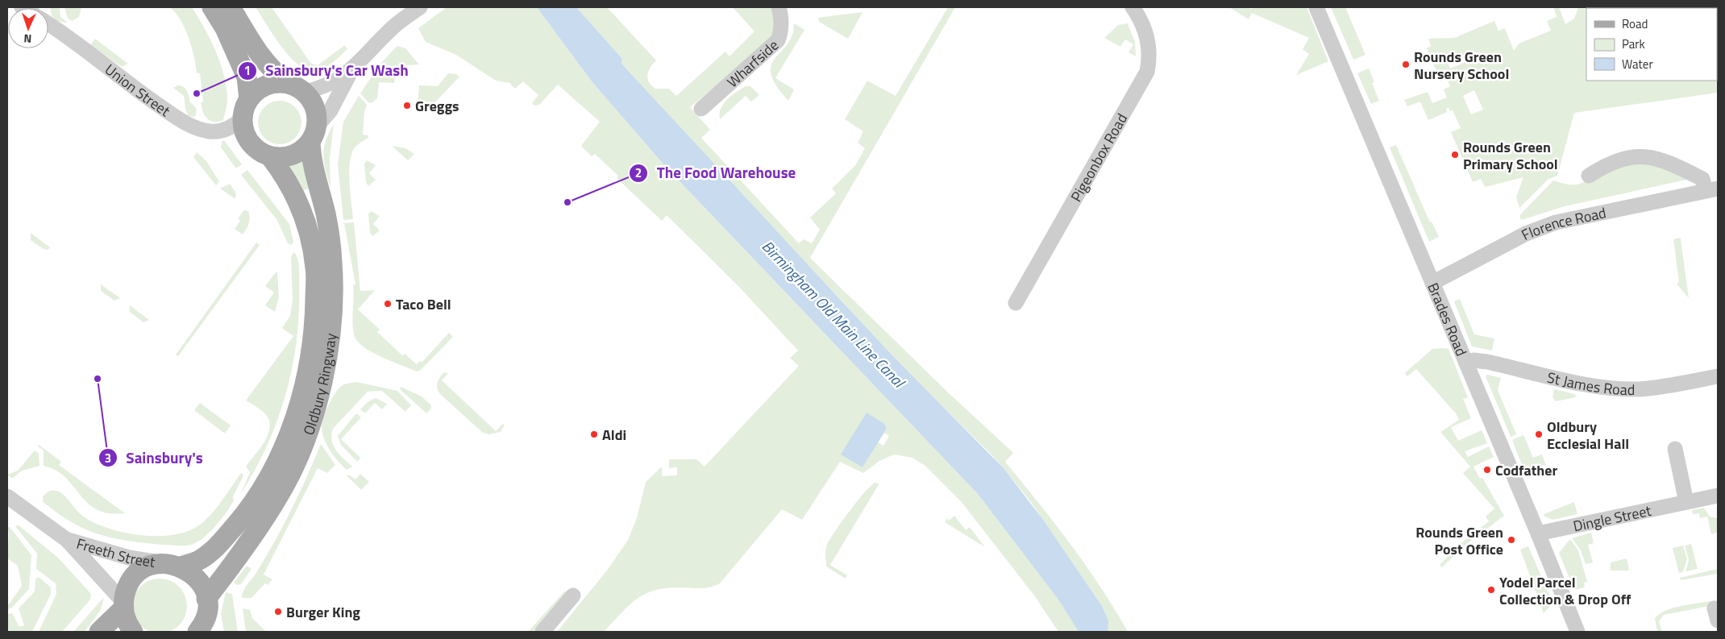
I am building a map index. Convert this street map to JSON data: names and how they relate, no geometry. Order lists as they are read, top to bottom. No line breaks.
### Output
{"streets":{"main road":["Oldbury Ringway"],"street":["Wharfside","Union Street","Pigeonbox Road","Florence Road","Brades Road","St James Road","Dingle Street","Freeth Street"]},"crossings":[["Union Street","Oldbury Ringway"],["Florence Road","Brades Road"],["Brades Road","St James Road"],["Brades Road","Dingle Street"],["Oldbury Ringway","Freeth Street"]],"water":["Birmingham Old Main Line Canal"],"places":["Rounds Green Nursery School","Sainsbury's Car Wash","Greggs","Rounds Green Primary School","The Food Warehouse","Taco Bell","Sainsbury's","Aldi","Oldbury Ecclesial Hall","Codfather","Rounds Green Post Office","Yodel Parcel Collection & Drop Off","Burger King"],"legend":["Road","Park","Water"],"north":"bottom"}
